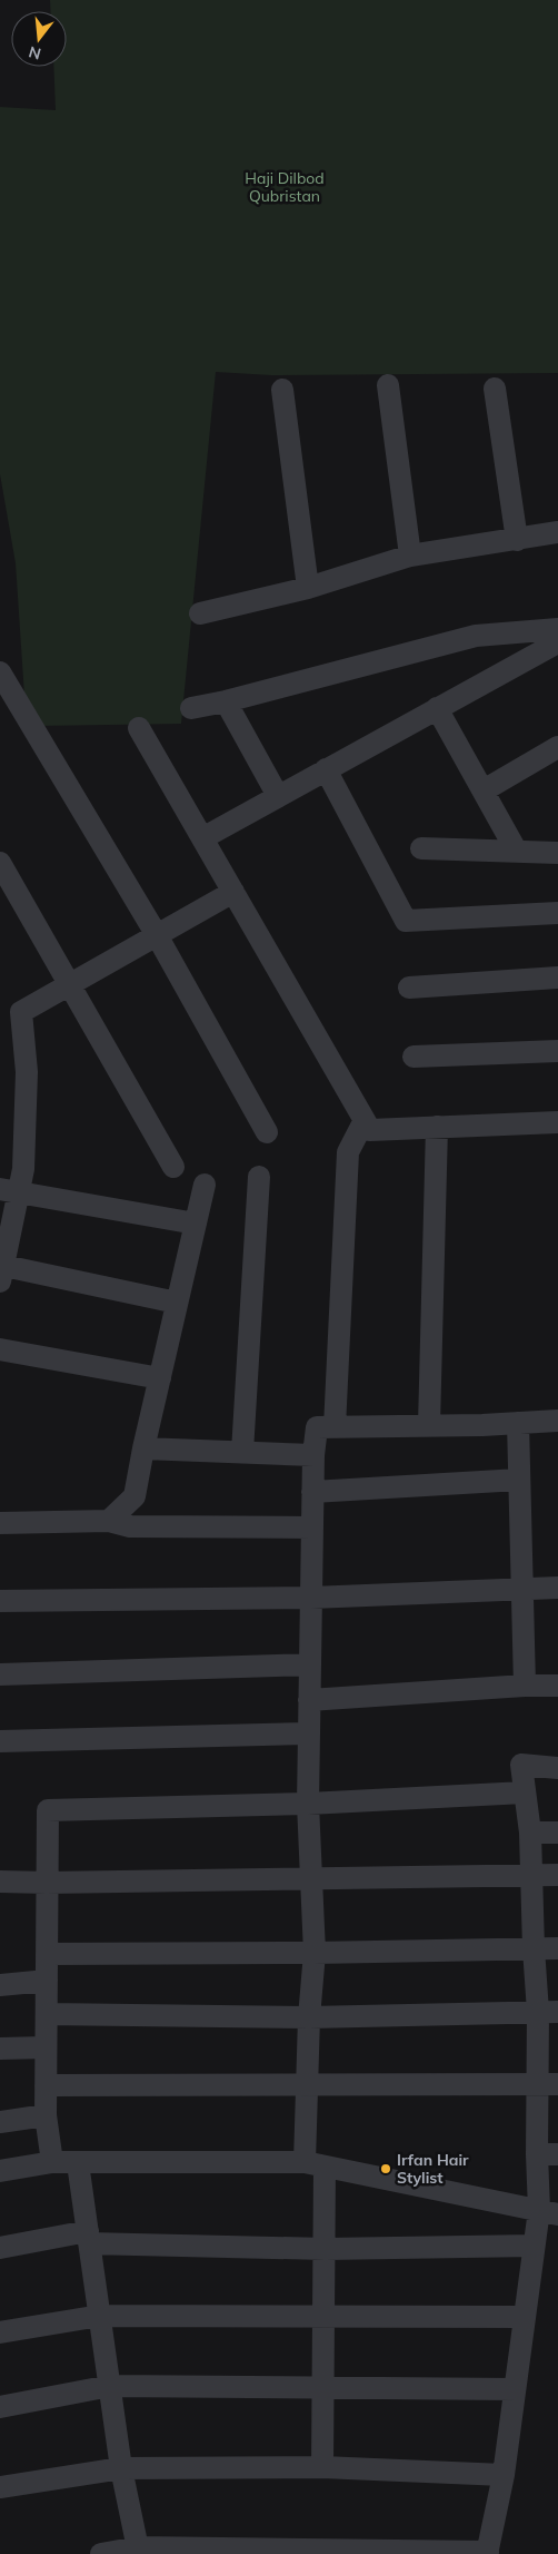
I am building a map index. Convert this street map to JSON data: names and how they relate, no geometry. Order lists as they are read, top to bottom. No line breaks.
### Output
{"parks":["Haji Dilbod Qubristan"],"places":["Irfan Hair Stylist"],"north":"bottom"}
